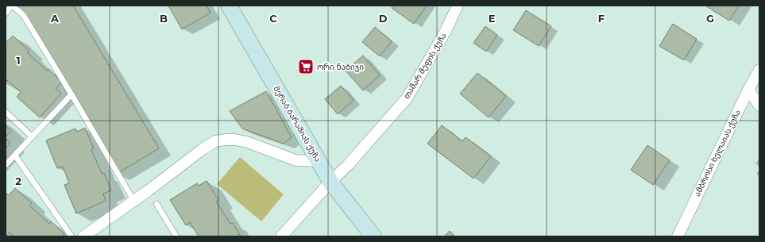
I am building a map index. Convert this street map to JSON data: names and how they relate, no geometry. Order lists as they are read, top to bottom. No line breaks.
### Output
{"streets":{"main road":["მერაბ ბარამიას ქუჩა"],"street":["თამარ მეფის ქუჩა","ამბროსი ხელაიას ქუჩა"]},"crossings":[["თამარ მეფის ქუჩა","მერაბ ბარამიას ქუჩა"]],"places":{"supermarket":["ორი ნაბიჯი"]},"grid":{"columns":["A","B","C","D","E","F","G"],"rows":["1","2"]}}
